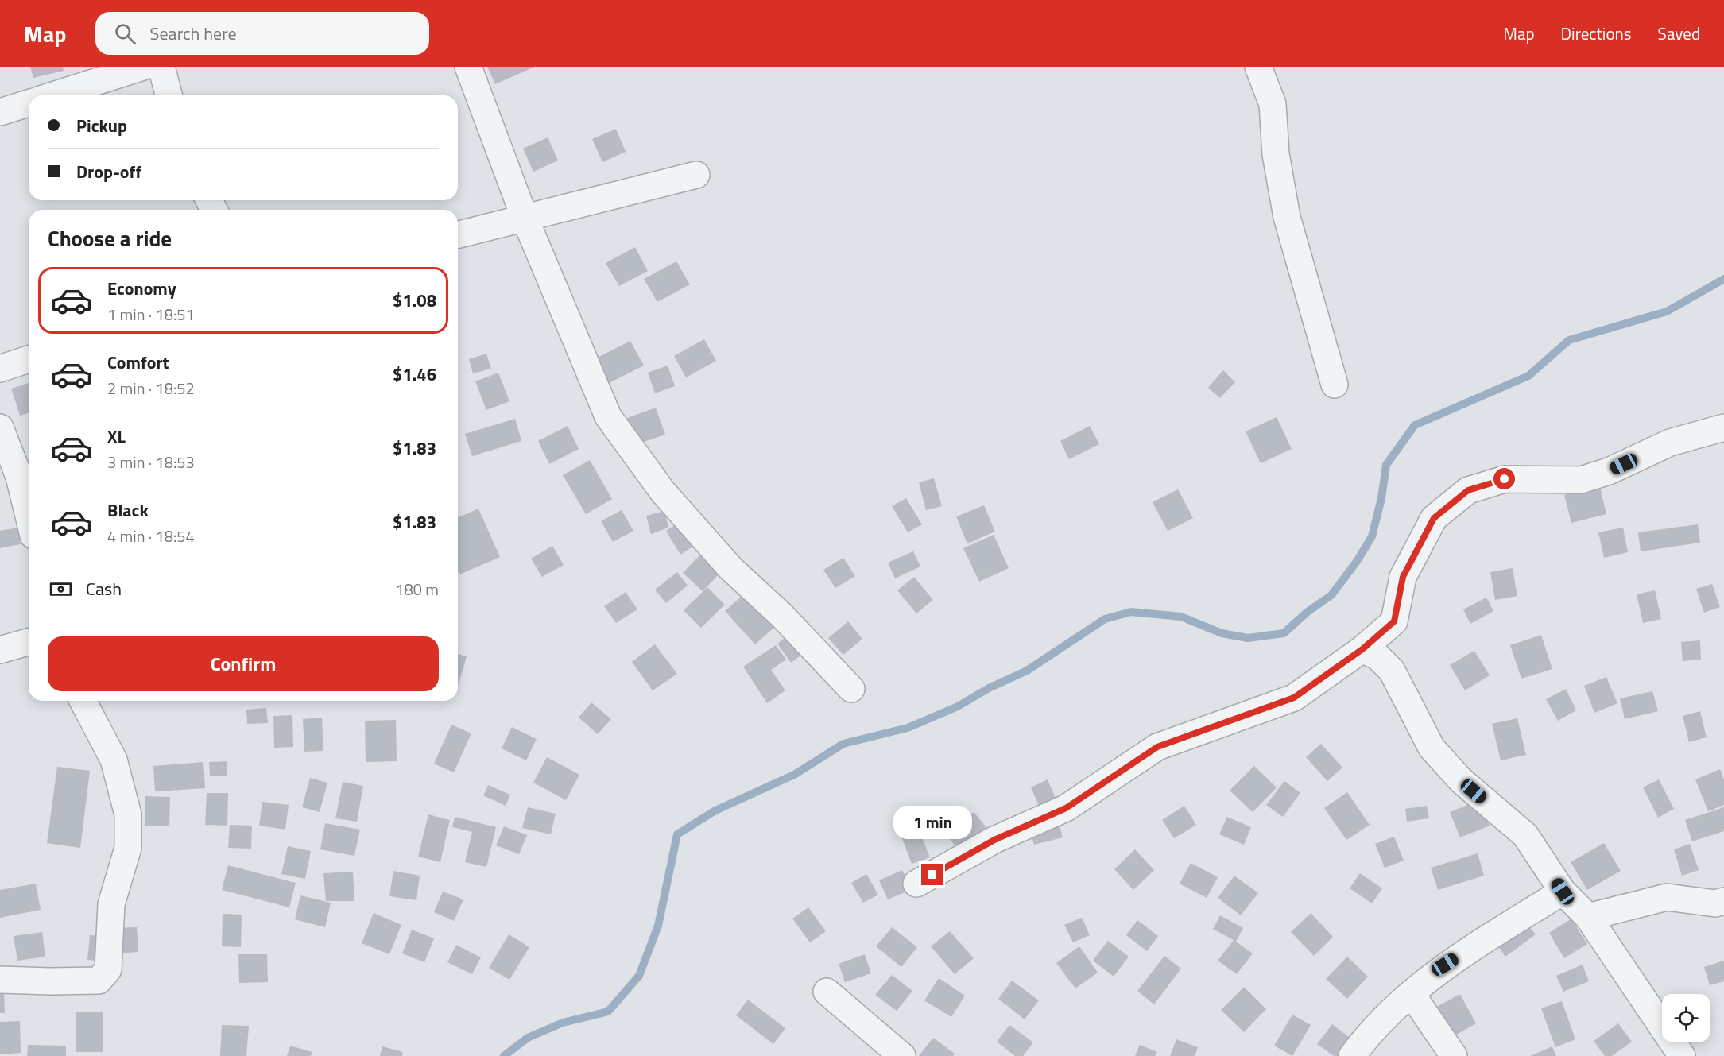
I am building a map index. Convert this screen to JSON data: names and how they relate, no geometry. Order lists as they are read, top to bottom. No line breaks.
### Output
{"page":{"header":"Map","search":"Search here","nav":["Map","Directions","Saved"],"banner":["Pickup","Drop-off"],"heading":"Choose a ride","list":[{"name":"Economy","note":"1 min · 18:51","value":"$1.08"},{"name":"Comfort","note":"2 min · 18:52","value":"$1.46"},{"name":"XL","note":"3 min · 18:53","value":"$1.83"},{"name":"Black","note":"4 min · 18:54","value":"$1.83"}],"pay":["Cash","180 m"],"buttons":"Confirm","bubble":"1 min"}}
